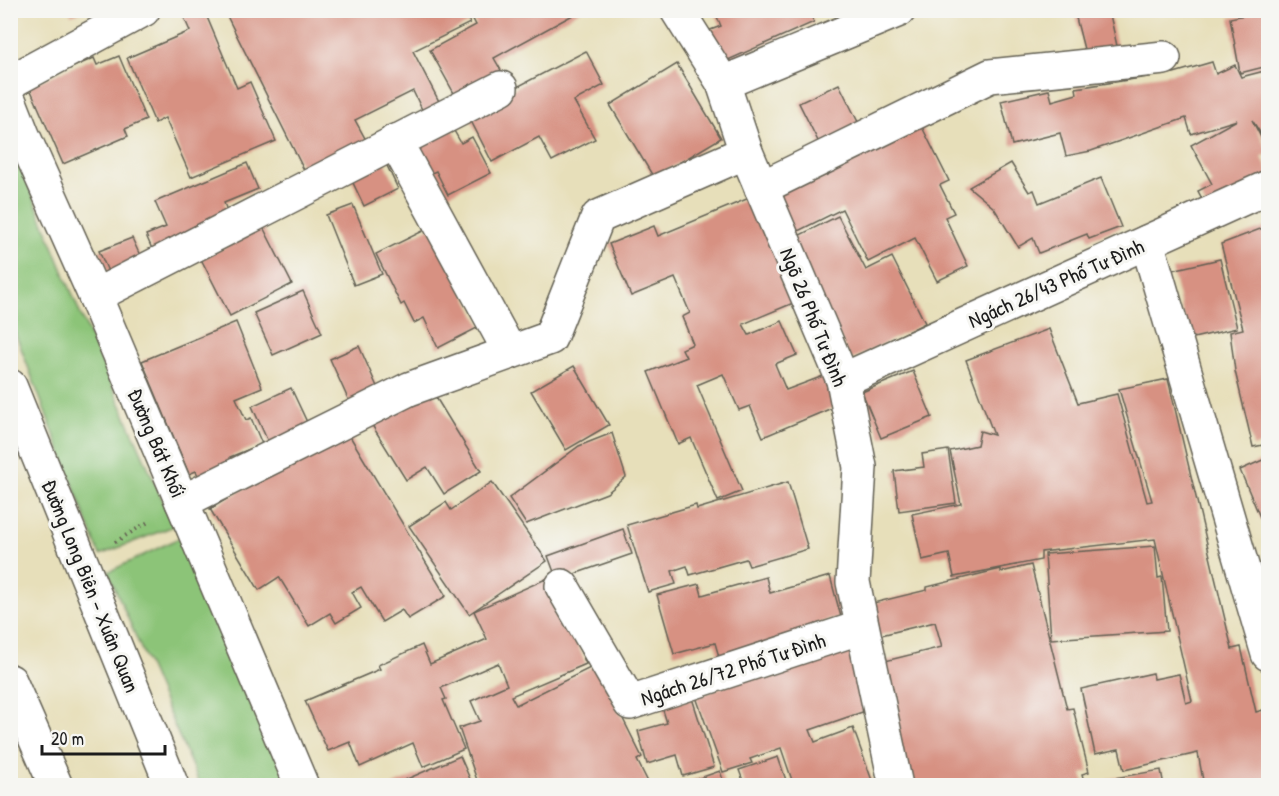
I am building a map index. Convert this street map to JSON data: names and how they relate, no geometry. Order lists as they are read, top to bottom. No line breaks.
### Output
{"streets":{"street":["Ngách 26/43 Phố Tư Đình","Ngõ 26 Phố Tư Đình","Đường Bát Khối","Đường Long Biên – Xuân Quan","Ngách 26/72 Phố Tư Đình"]},"crossings":[["Ngách 26/43 Phố Tư Đình","Ngõ 26 Phố Tư Đình"],["Ngõ 26 Phố Tư Đình","Ngách 26/72 Phố Tư Đình"]],"scale_bar":"20 m"}
